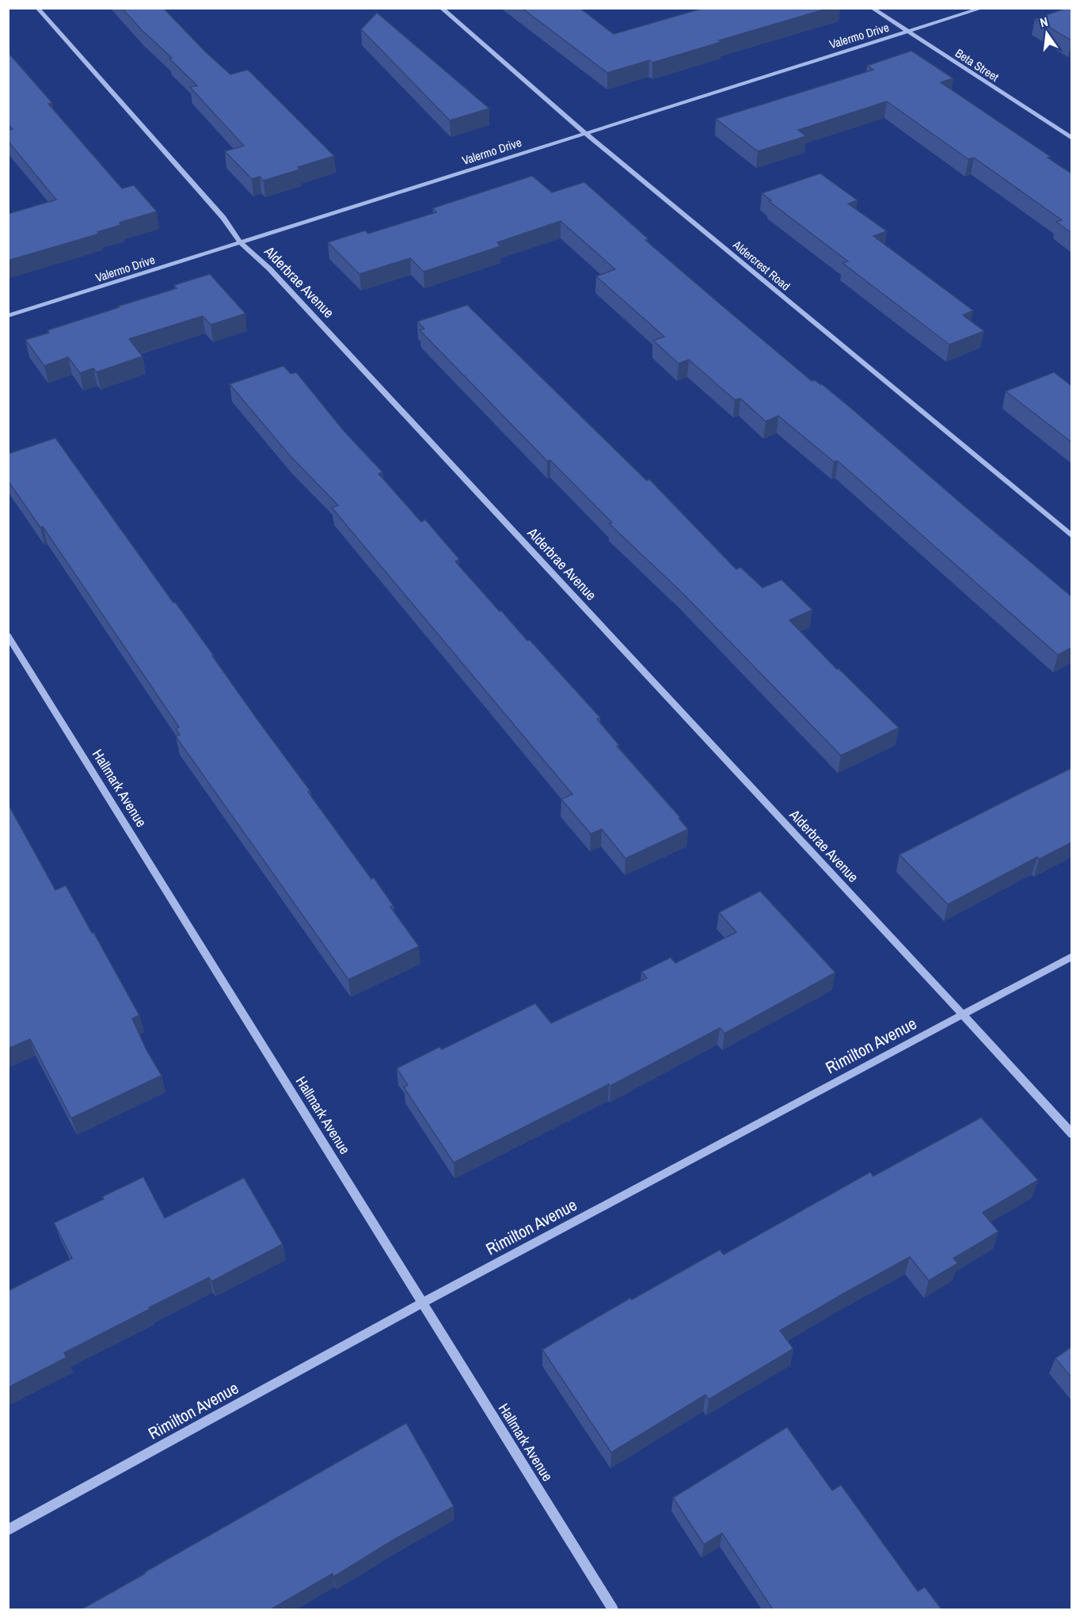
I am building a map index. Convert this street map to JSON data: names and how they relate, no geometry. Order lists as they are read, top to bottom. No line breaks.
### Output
{"streets":{"street":["Valermo Drive","Beta Street","Aldercrest Road","Alderbrae Avenue","Hallmark Avenue","Rimilton Avenue"]},"crossings":[["Valermo Drive","Beta Street"],["Valermo Drive","Aldercrest Road"],["Valermo Drive","Alderbrae Avenue"],["Alderbrae Avenue","Rimilton Avenue"],["Hallmark Avenue","Rimilton Avenue"]],"north":"top"}
